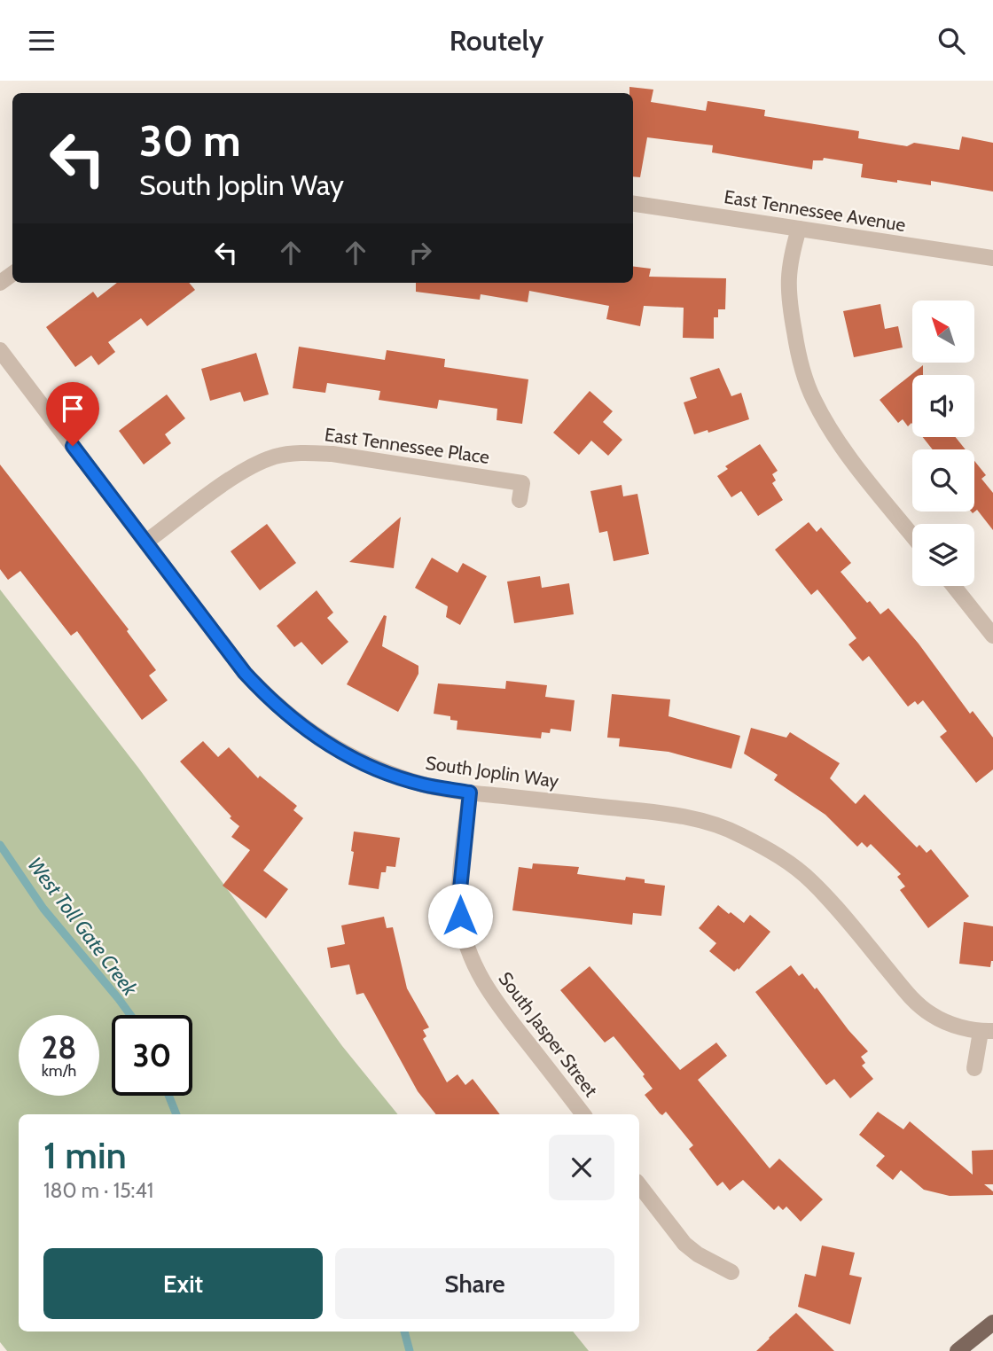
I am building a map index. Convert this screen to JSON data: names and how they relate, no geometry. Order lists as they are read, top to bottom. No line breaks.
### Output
{"streets":{"street":["East Tennessee Avenue","East Tennessee Place","South Joplin Way","South Jasper Street"]},"crossings":[["East Tennessee Place","South Joplin Way"],["South Joplin Way","South Jasper Street"]],"water":["West Toll Gate Creek"],"north":"top left","page":{"header":"Routely","turn":["30 m","South Joplin Way"],"speed":"28 km/h","limit":"30","heading":["1 min","180 m · 15:41"],"buttons":["Exit","Share"]}}
